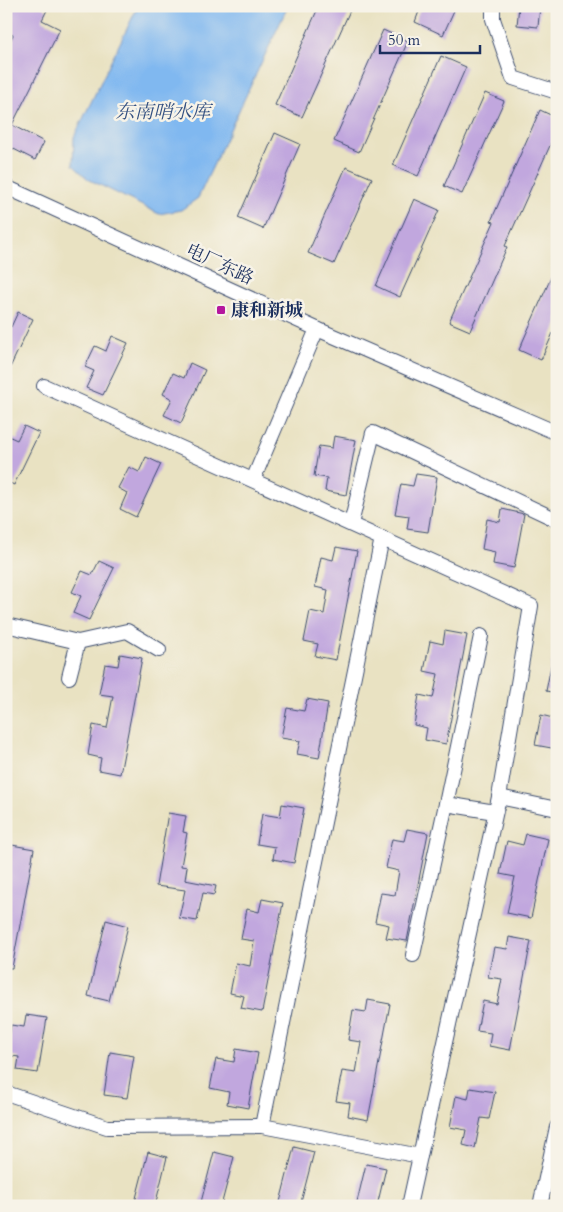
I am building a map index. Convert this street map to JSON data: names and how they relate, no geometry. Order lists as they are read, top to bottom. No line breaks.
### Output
{"streets":{"street":["电厂东路"]},"water":["东南哨水库"],"places":{"transit":["康和新城"]},"scale_bar":"50 m"}
